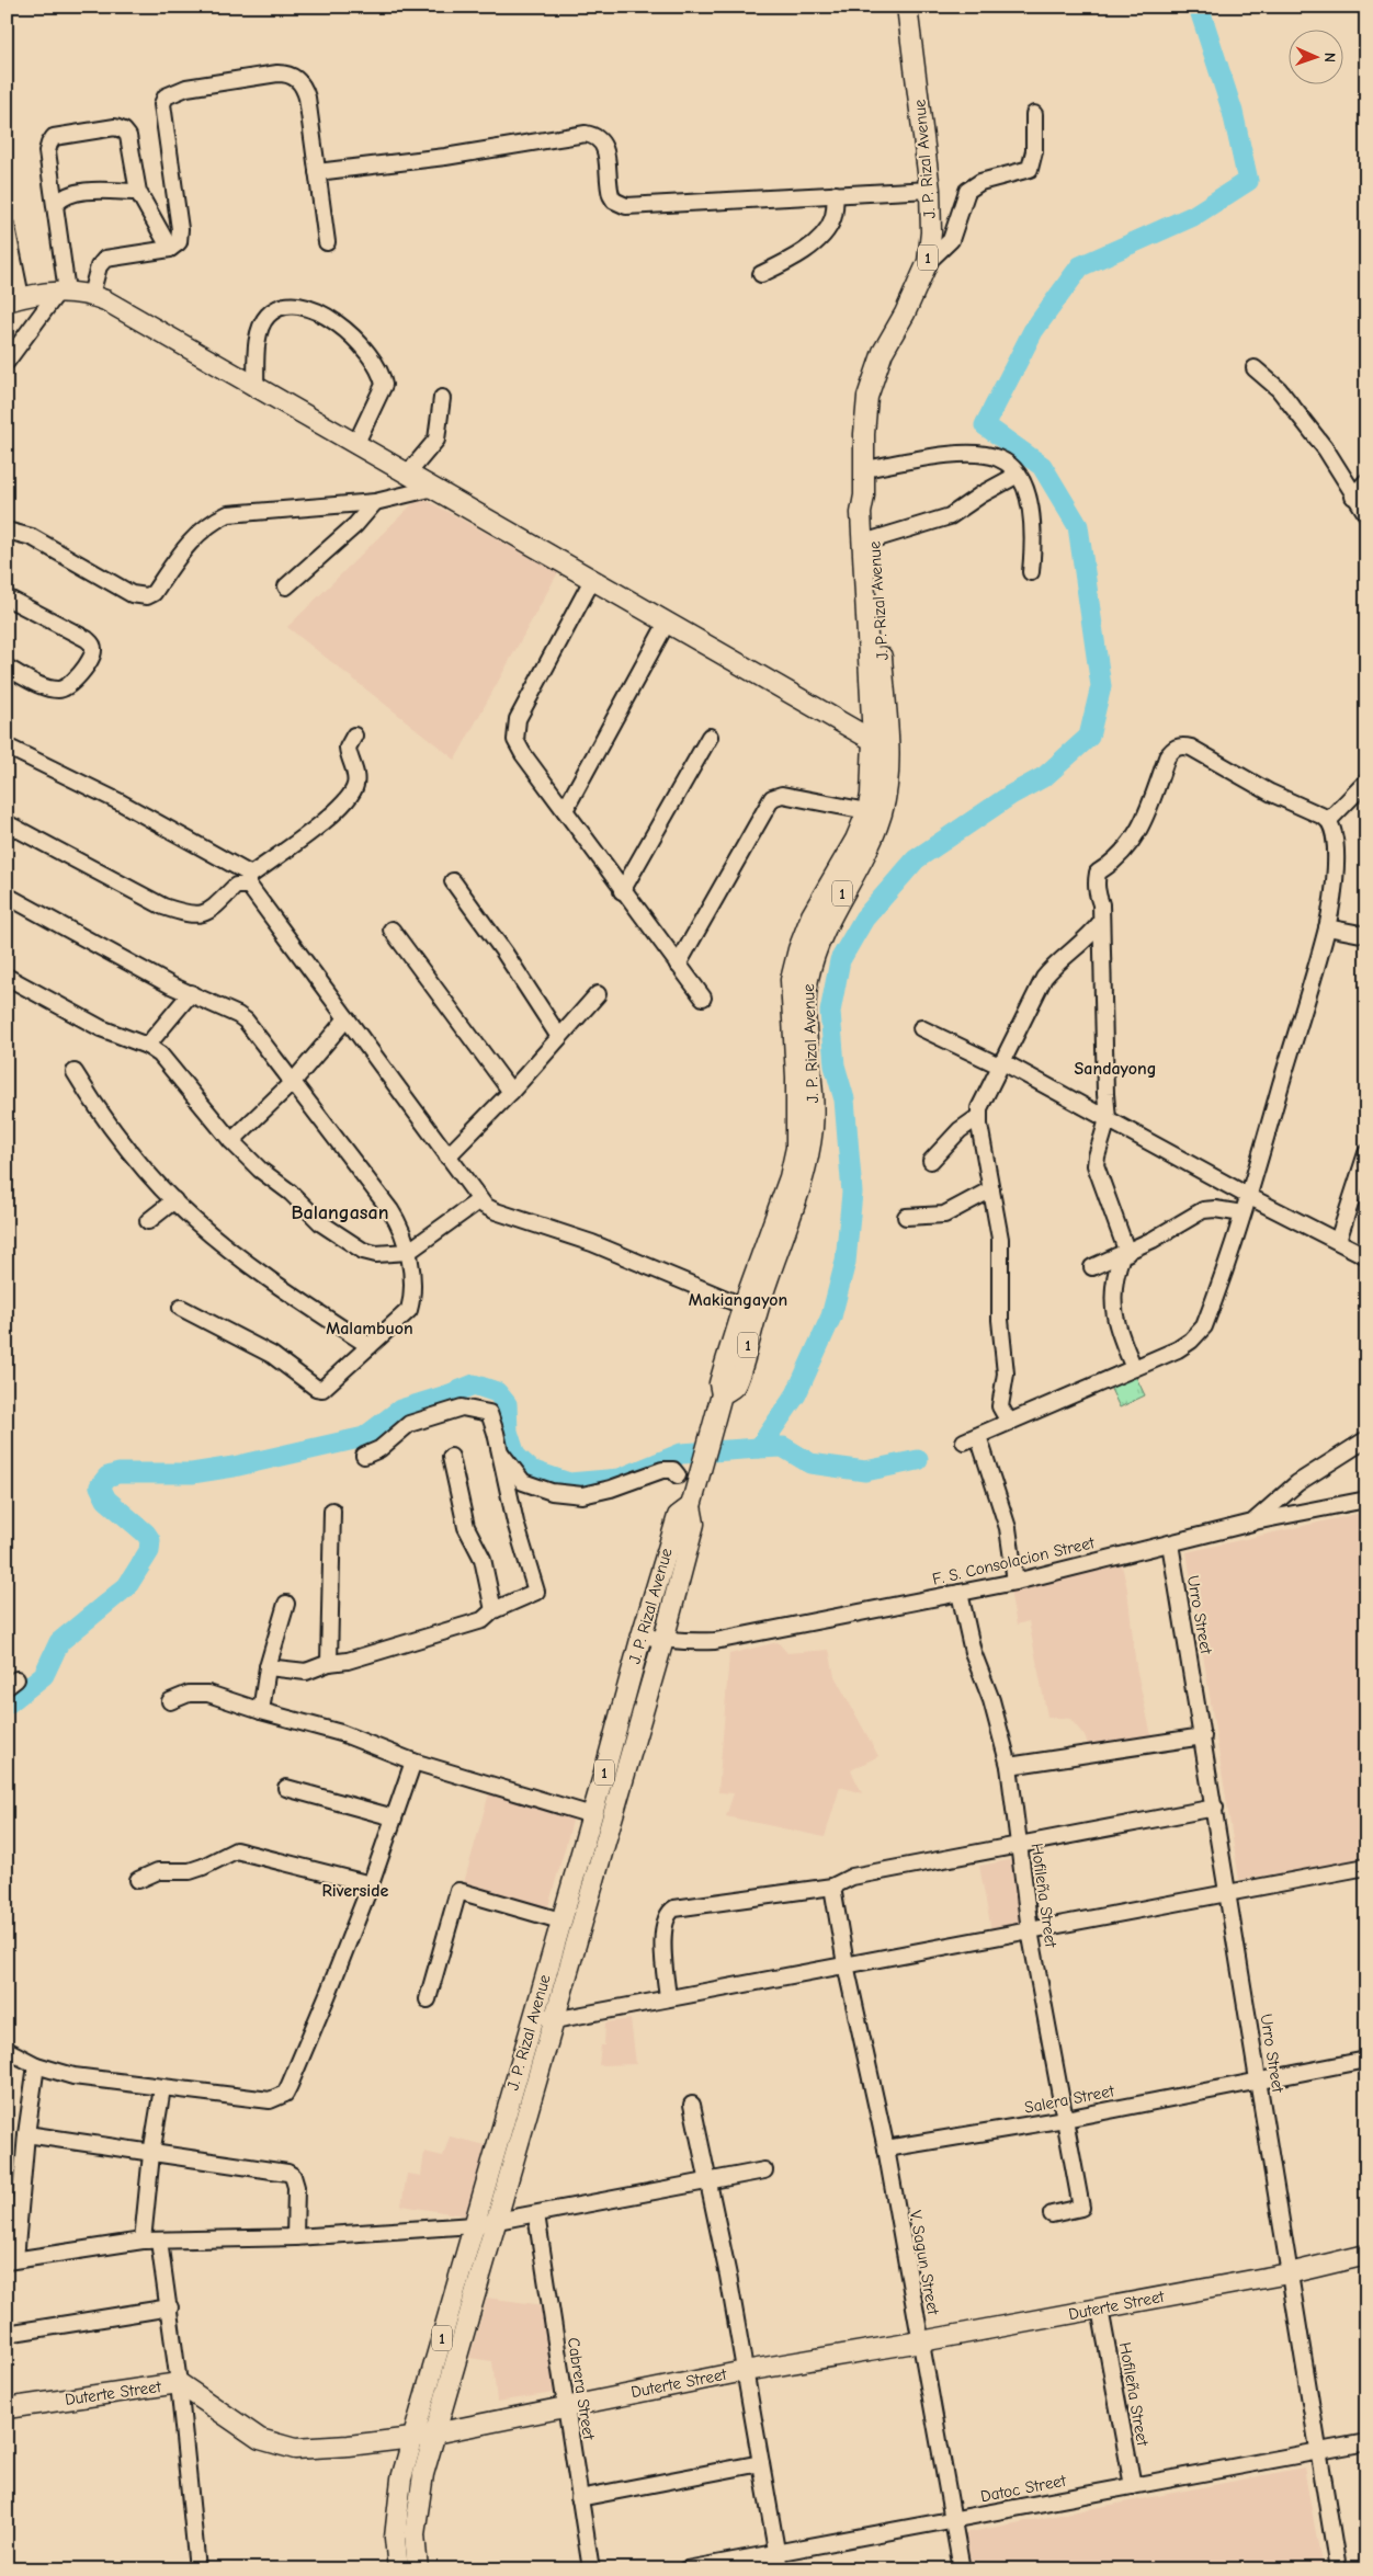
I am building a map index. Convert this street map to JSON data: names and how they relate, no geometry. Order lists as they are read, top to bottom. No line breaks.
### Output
{"streets":{"main road":["J. P. Rizal Avenue","1","Duterte Street"],"street":["F. S. Consolacion Street","Urro Street","Hofileña Street","Salera Street","V. Sagun Street","Cabrera Street","Datoc Street"]},"crossings":[["J. P. Rizal Avenue","F. S. Consolacion Street"],["J. P. Rizal Avenue","Duterte Street"],["F. S. Consolacion Street","Urro Street"],["F. S. Consolacion Street","Hofileña Street"],["Urro Street","Salera Street"],["Urro Street","Duterte Street"],["Urro Street","Datoc Street"],["Hofileña Street","Salera Street"],["Hofileña Street","Duterte Street"],["Hofileña Street","Datoc Street"],["Salera Street","V. Sagun Street"],["V. Sagun Street","Duterte Street"],["V. Sagun Street","Datoc Street"],["Duterte Street","Cabrera Street"]],"districts":["Sandayong","Balangasan","Makiangayon","Malambuon","Riverside"],"north":"right"}
